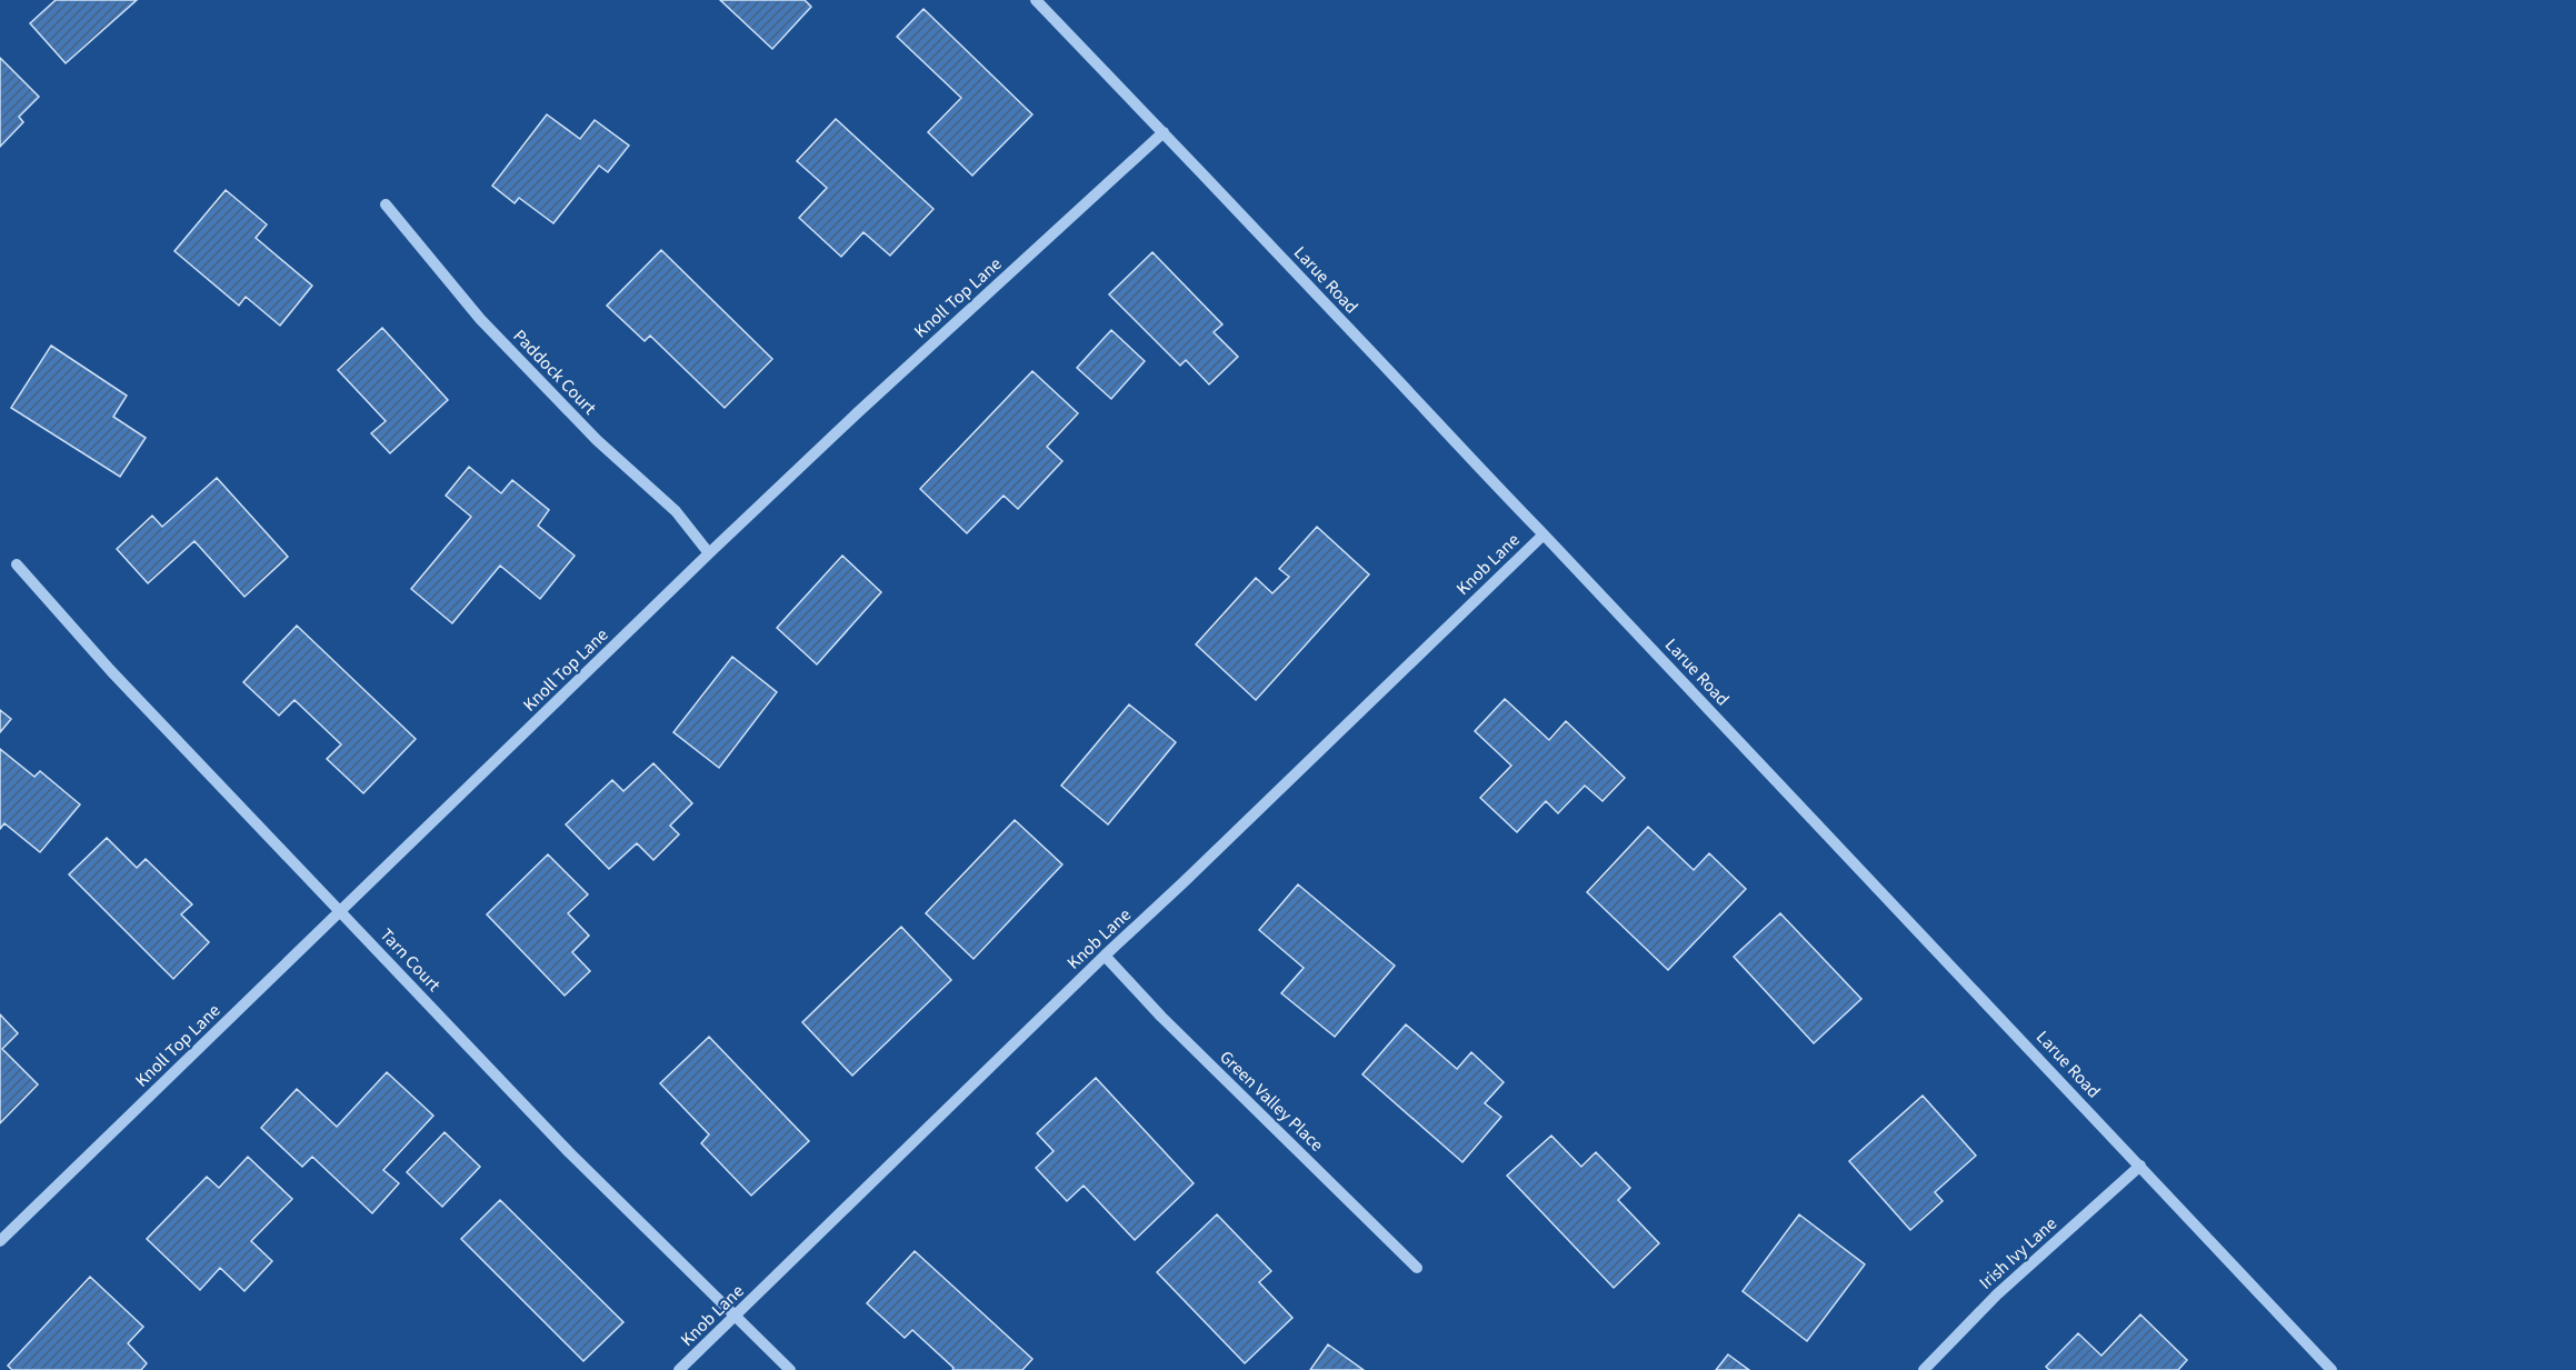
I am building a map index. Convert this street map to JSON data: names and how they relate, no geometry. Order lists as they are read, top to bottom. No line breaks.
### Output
{"streets":{"street":["Larue Road","Knoll Top Lane","Paddock Court","Knob Lane","Tarn Court","Green Valley Place","Irish Ivy Lane"]},"crossings":[["Larue Road","Knoll Top Lane"],["Larue Road","Knob Lane"],["Larue Road","Irish Ivy Lane"],["Knoll Top Lane","Paddock Court"],["Knoll Top Lane","Tarn Court"],["Knob Lane","Tarn Court"],["Knob Lane","Green Valley Place"]]}
